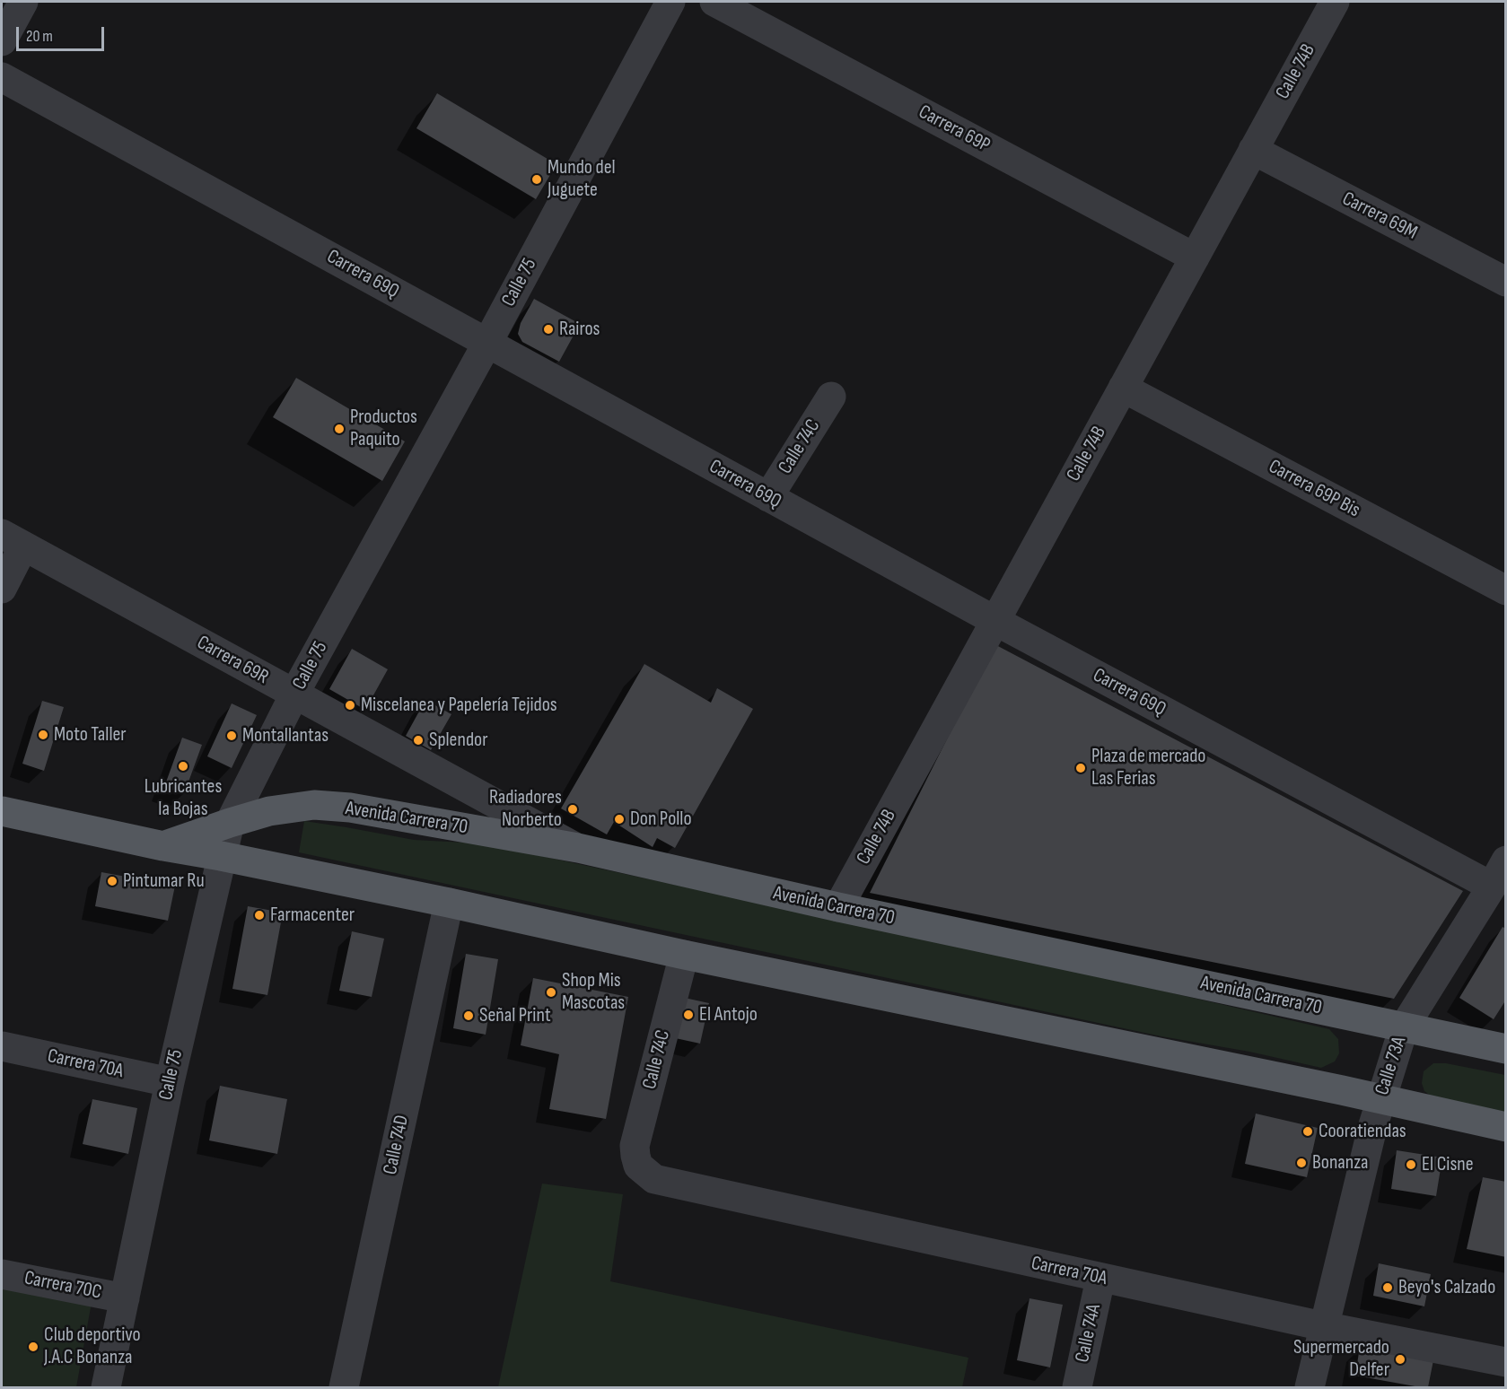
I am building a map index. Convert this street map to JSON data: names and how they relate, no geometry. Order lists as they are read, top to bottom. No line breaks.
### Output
{"streets":{"main road":["Avenida Carrera 70"],"street":["Calle 74B","Carrera 69P","Carrera 69M","Carrera 69Q","Calle 75","Calle 74C","Carrera 69P Bis","Carrera 69R","Carrera 70A","Calle 73A","Calle 74D","Carrera 70C","Calle 74A"]},"crossings":[["Calle 74B","Carrera 69P"],["Calle 74B","Carrera 69M"],["Calle 74B","Carrera 69Q"],["Calle 74B","Carrera 69P Bis"],["Calle 74B","Avenida Carrera 70"],["Carrera 69Q","Calle 75"],["Carrera 69Q","Calle 74C"],["Carrera 69Q","Calle 73A"],["Calle 75","Carrera 69R"],["Calle 75","Avenida Carrera 70"],["Calle 75","Carrera 70A"],["Calle 75","Carrera 70C"],["Calle 74C","Carrera 70A"],["Carrera 69R","Avenida Carrera 70"],["Avenida Carrera 70","Calle 73A"],["Carrera 70A","Calle 73A"],["Carrera 70A","Calle 74A"]],"places":["Mundo del Juguete","Rairos","Productos Paquito","Miscelanea y Papelería Tejidos","Moto Taller","Montallantas","Splendor","Lubricantes la Bojas","Plaza de mercado Las Ferias","Radiadores Norberto","Don Pollo","Pintumar Ru","Farmacenter","Shop Mis Mascotas","El Antojo","Señal Print","Cooratiendas","Bonanza","El Cisne","Beyo's Calzado","Club deportivo J.A.C Bonanza","Supermercado Delfer"],"scale_bar":"20 m"}
